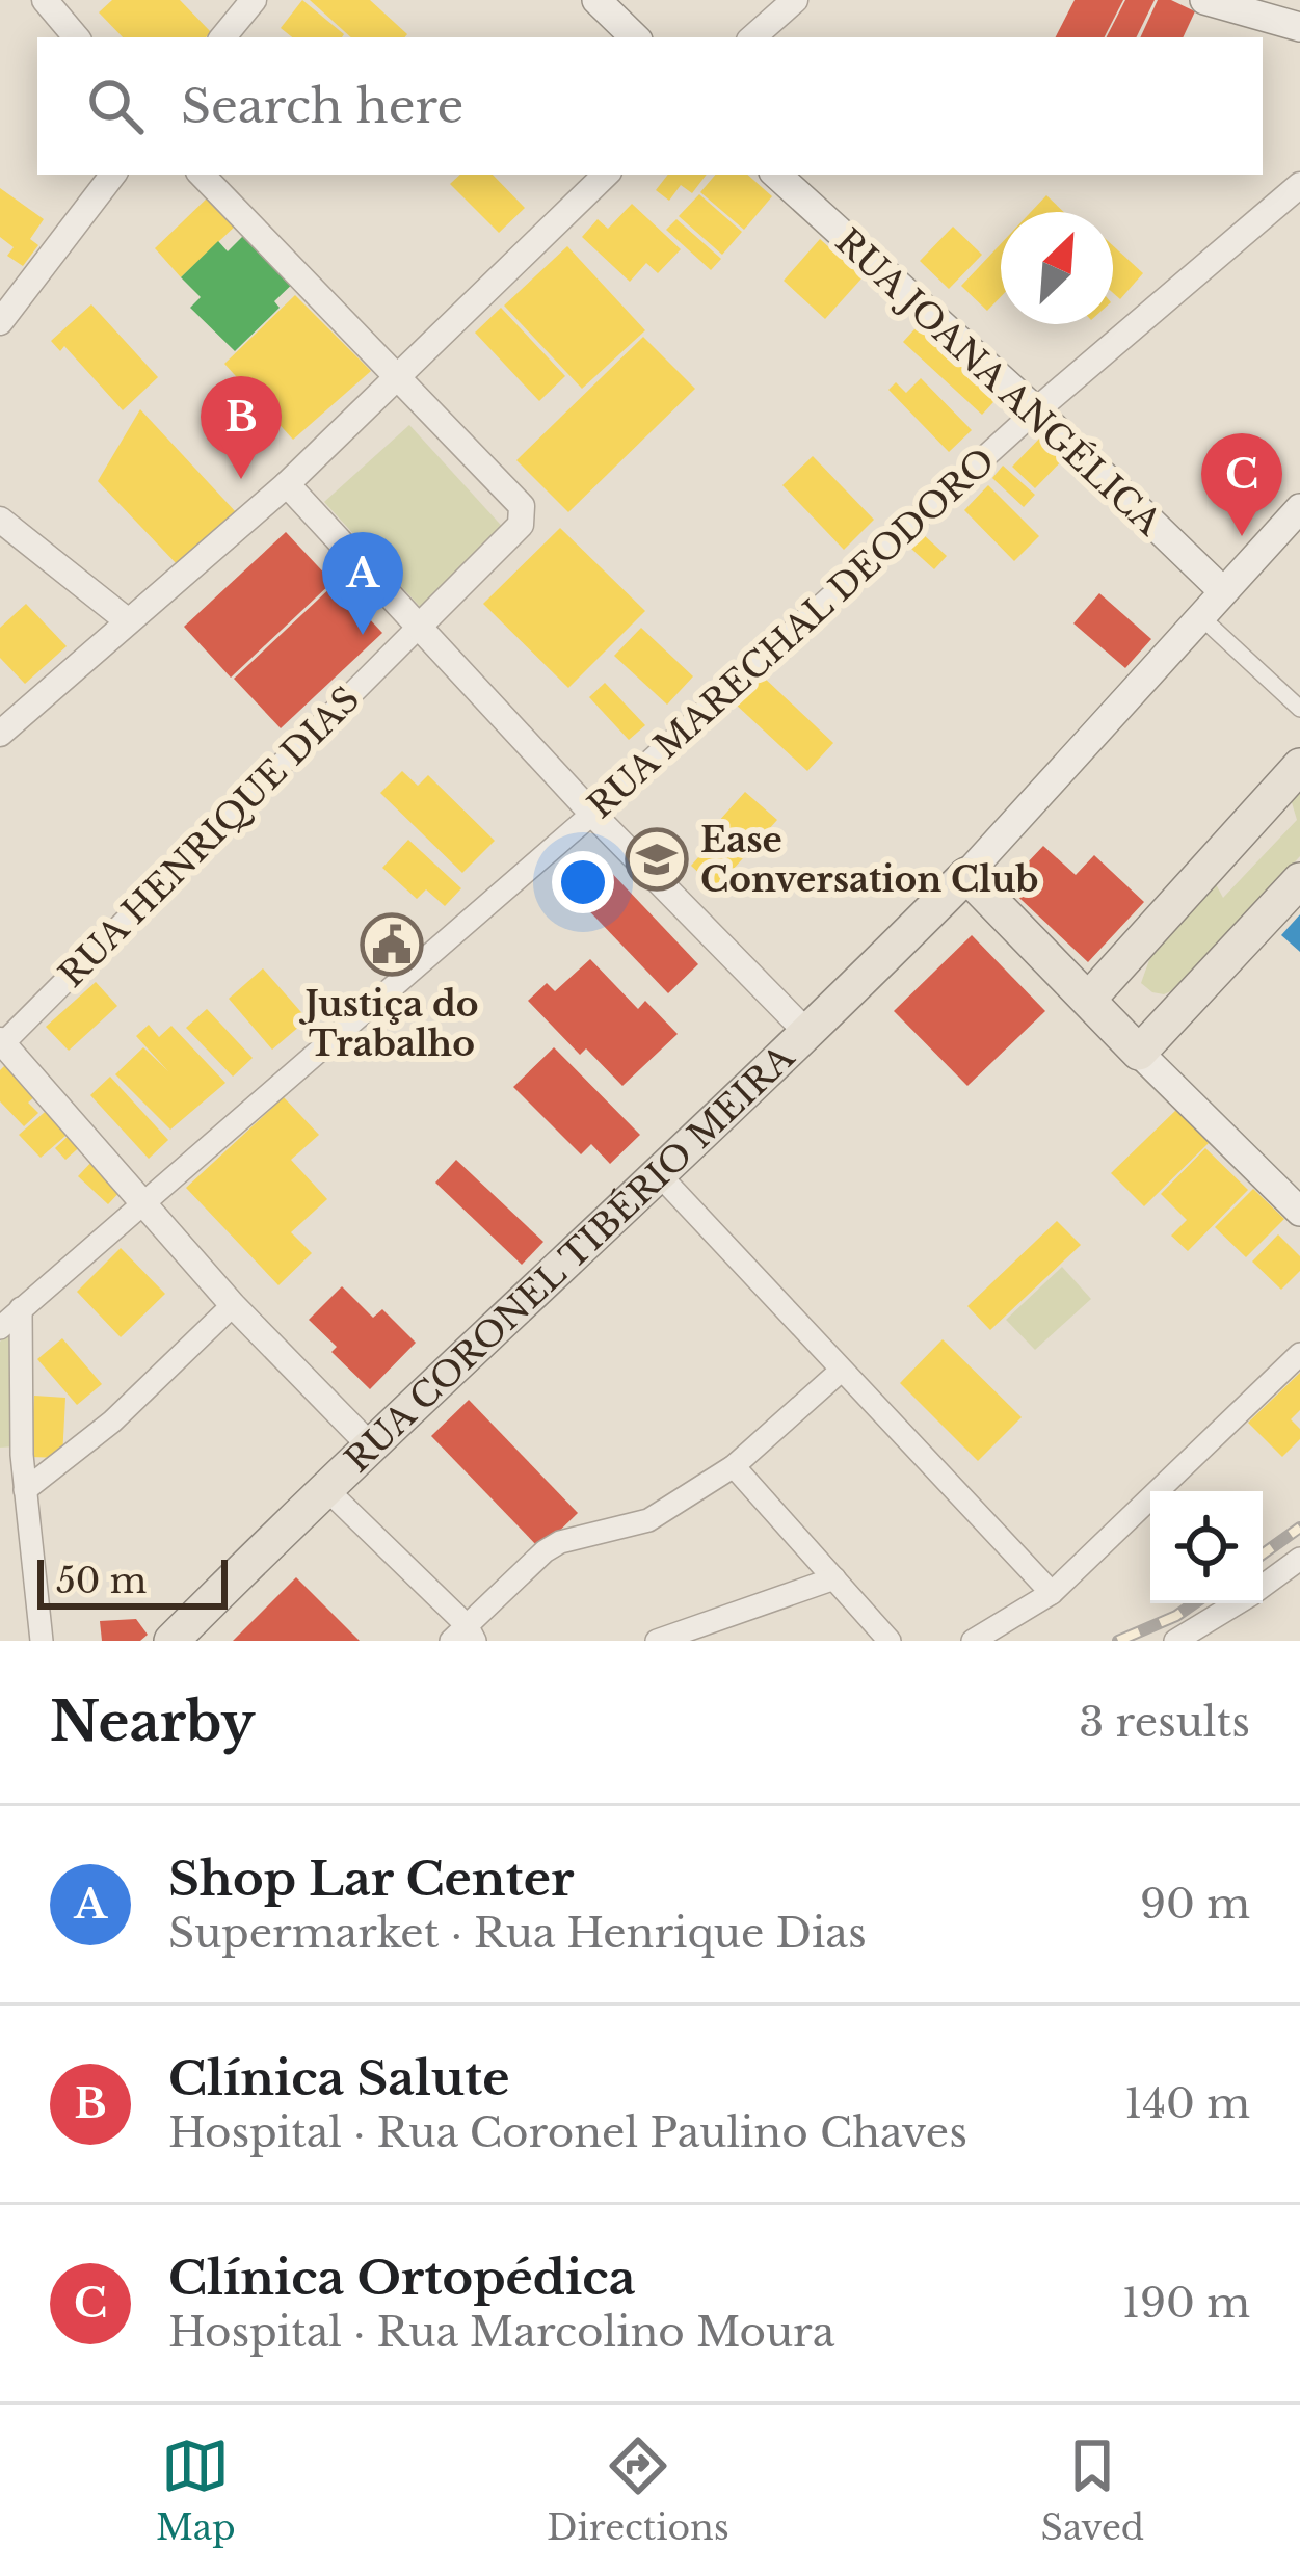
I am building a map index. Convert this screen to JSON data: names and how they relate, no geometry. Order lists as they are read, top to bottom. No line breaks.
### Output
{"streets":{"main road":["RUA JOANA ANGÉLICA","RUA CORONEL TIBÉRIO MEIRA"],"street":["RUA MARECHAL DEODORO","RUA HENRIQUE DIAS"]},"crossings":[["RUA JOANA ANGÉLICA","RUA MARECHAL DEODORO"]],"places":{"school or university":["Ease Conversation Club"],"public building":["Justiça do Trabalho"]},"scale_bar":"50 m","north":"top right","page":{"search":"Search here","pins":["B","C","A"],"scale":"50 m","heading":["Nearby","3 results"],"list":[{"mark":"A","name":"Shop Lar Center","note":"Supermarket · Rua Henrique Dias","value":"90 m"},{"mark":"B","name":"Clínica Salute","note":"Hospital · Rua Coronel Paulino Chaves","value":"140 m"},{"mark":"C","name":"Clínica Ortopédica","note":"Hospital · Rua Marcolino Moura","value":"190 m"}],"nav":["Map","Directions","Saved"]}}
